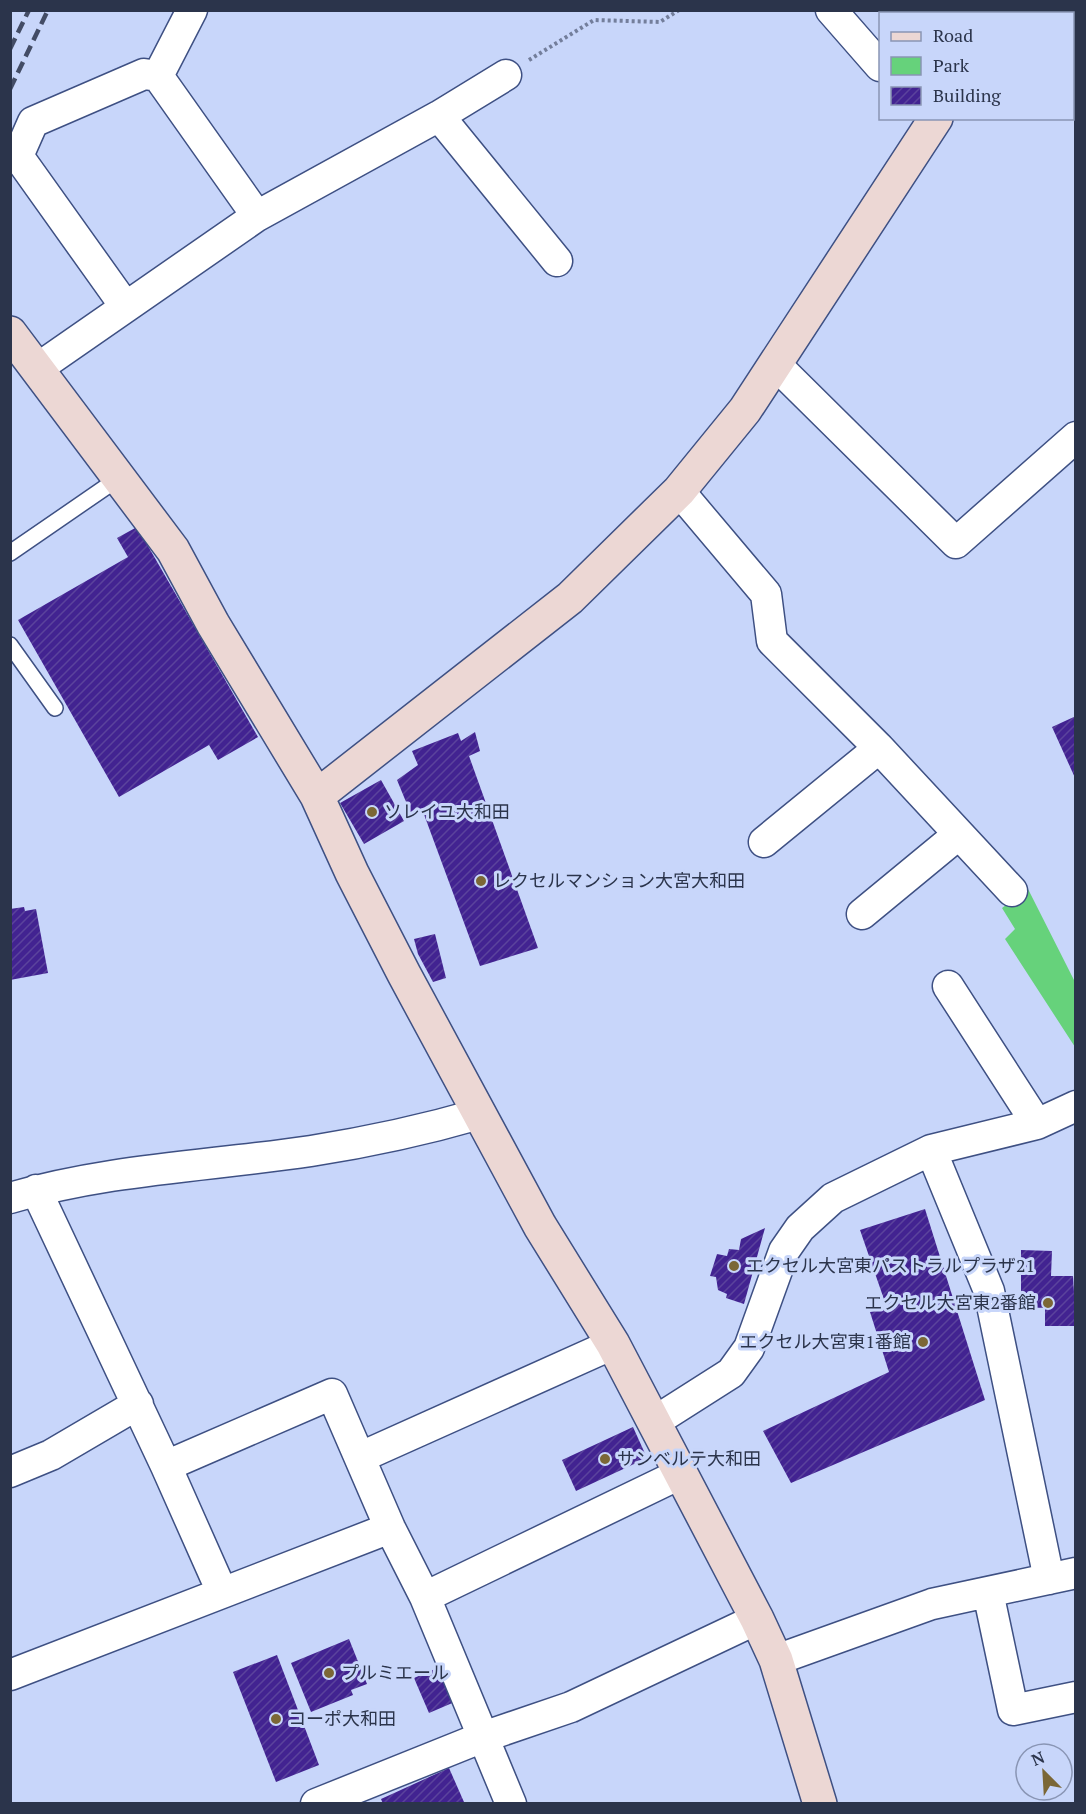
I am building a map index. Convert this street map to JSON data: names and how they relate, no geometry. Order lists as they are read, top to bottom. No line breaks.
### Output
{"places":["ソレイユ大和田","レクセルマンション大宮大和田","エクセル大宮東パストラルプラザ21","エクセル大宮東2番館","エクセル大宮東1番館","サンベルテ大和田","プルミエール","コーポ大和田"],"legend":["Road","Park","Building"],"north":"top left"}
